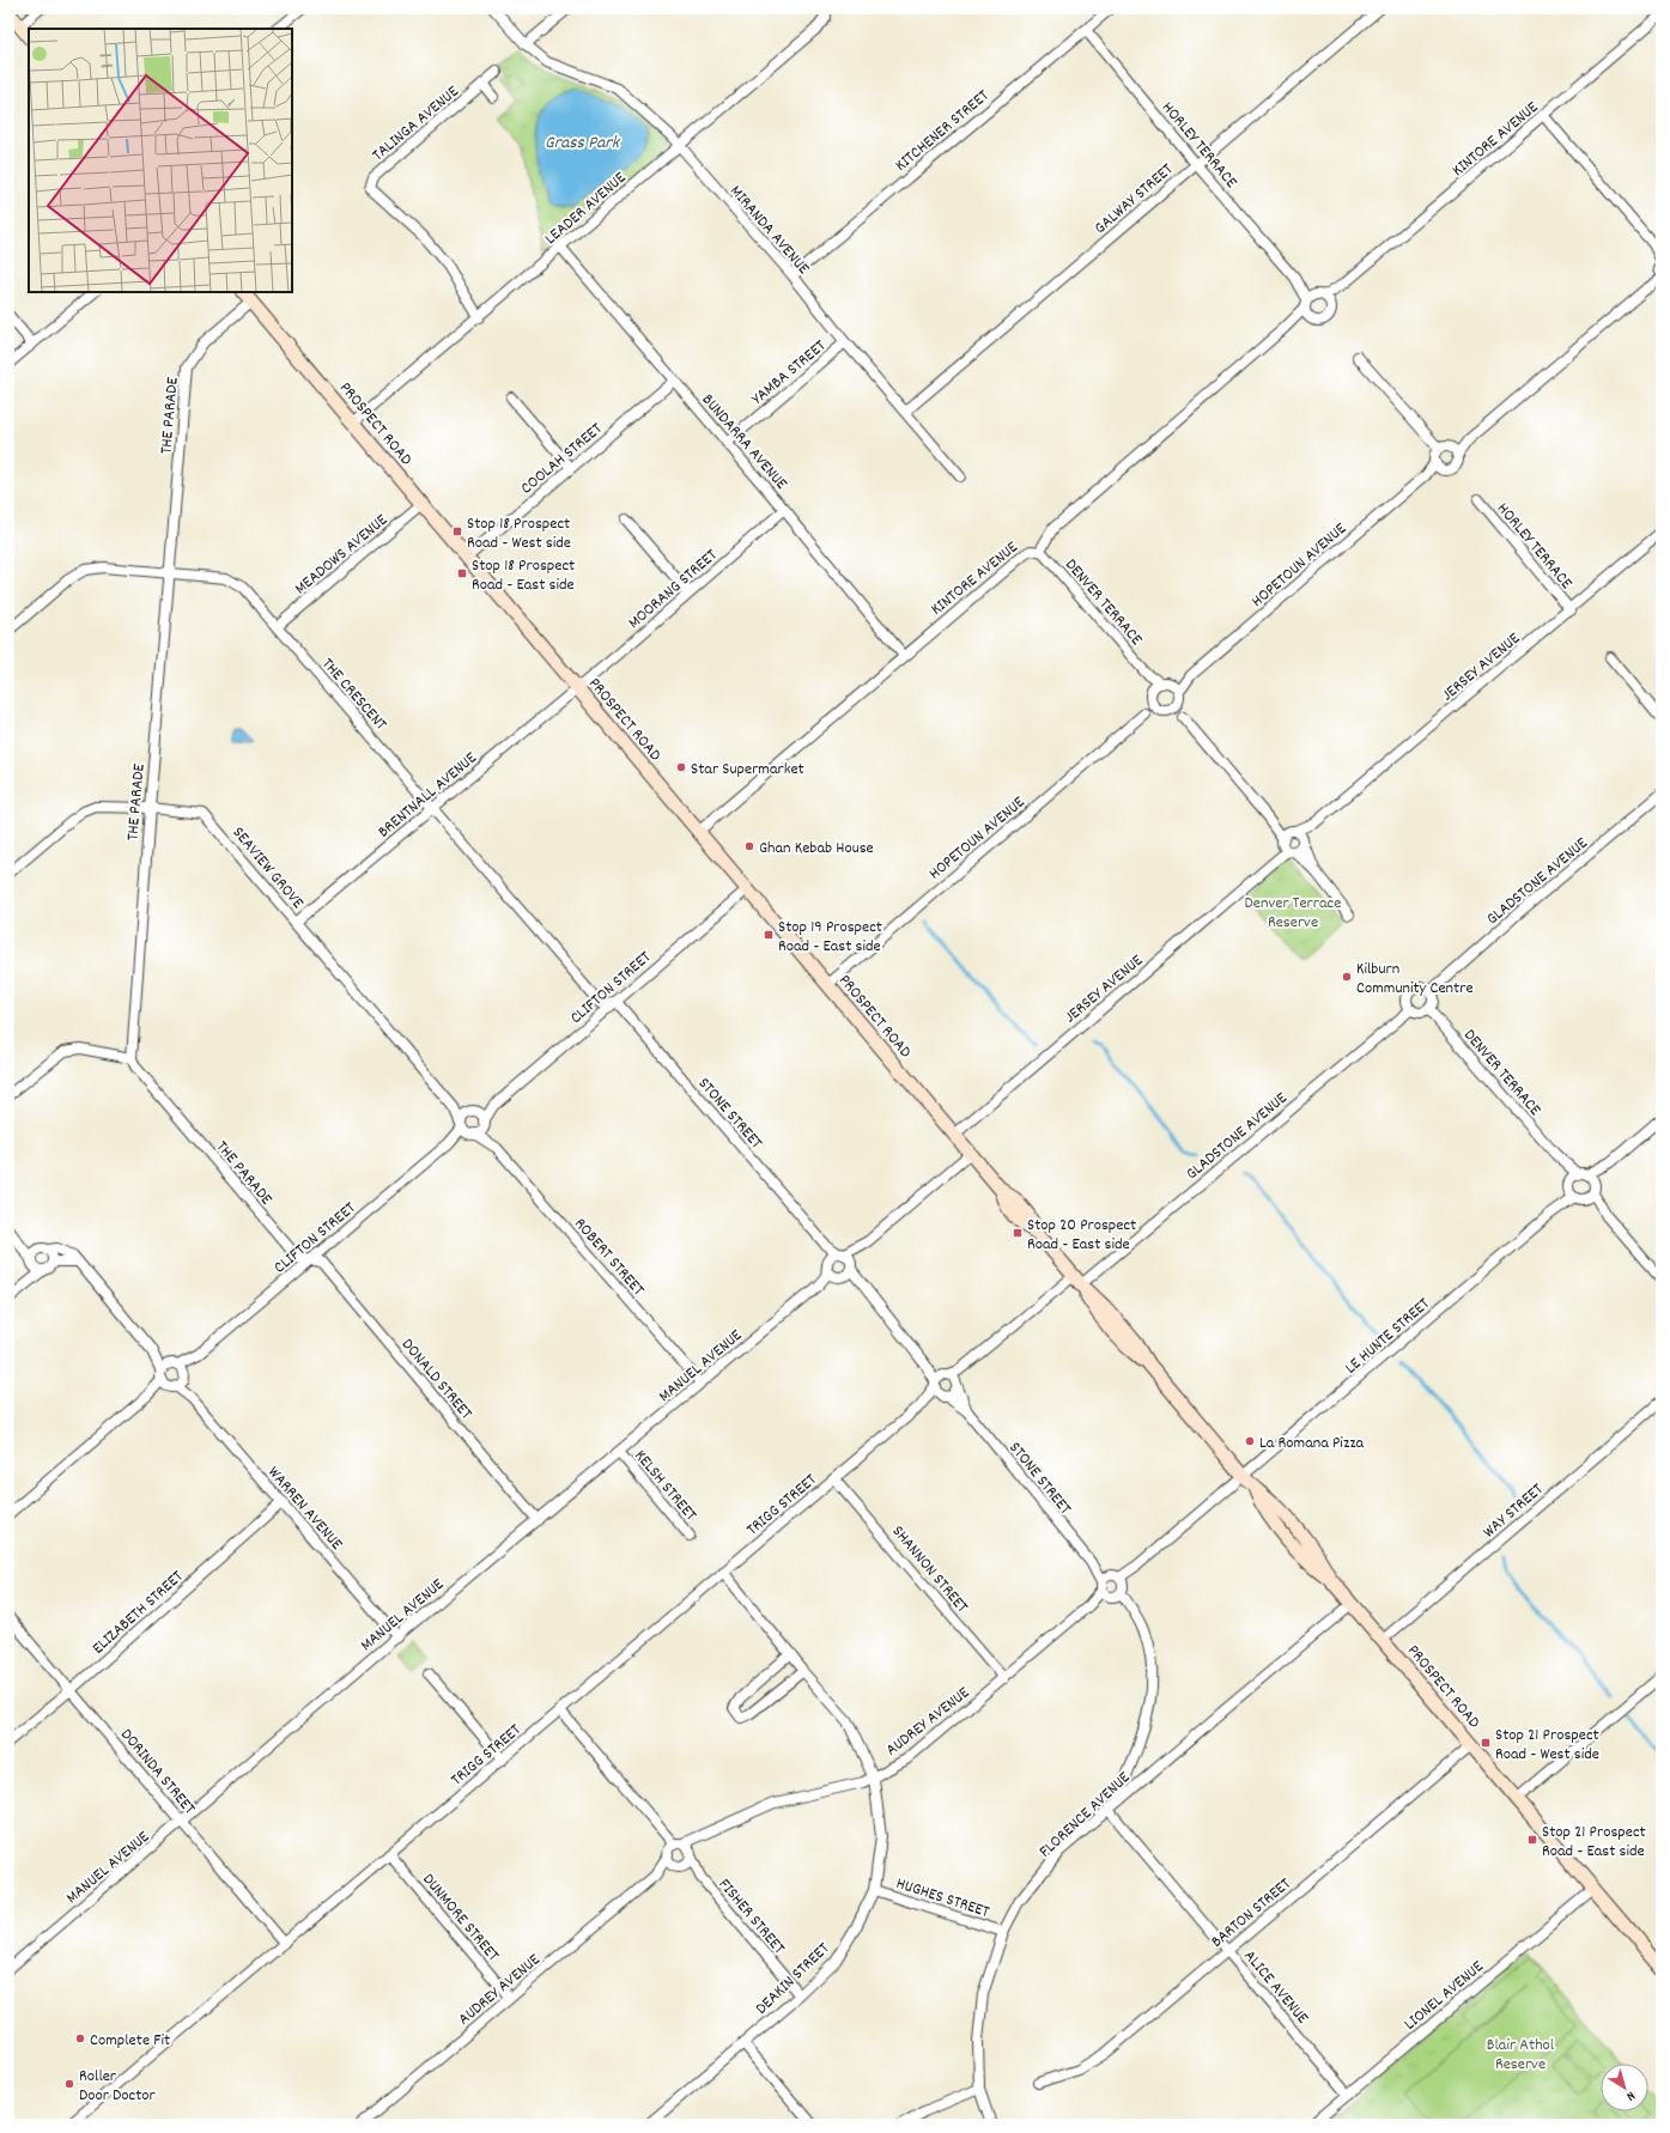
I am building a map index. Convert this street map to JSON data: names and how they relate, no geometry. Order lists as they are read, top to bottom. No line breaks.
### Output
{"streets":{"main road":["PROSPECT ROAD"],"street":["TALINGA AVENUE","KITCHENER STREET","KINTORE AVENUE","HORLEY TERRACE","GALWAY STREET","LEADER AVENUE","MIRANDA AVENUE","YAMBA STREET","THE PARADE","BUNDARRA AVENUE","COOLAH STREET","MEADOWS AVENUE","HOPETOUN AVENUE","MOORANG STREET","DENVER TERRACE","JERSEY AVENUE","THE CRESCENT","BRENTNALL AVENUE","SEAVIEW GROVE","GLADSTONE AVENUE","CLIFTON STREET","STONE STREET","ROBERT STREET","LE HUNTE STREET","MANUEL AVENUE","DONALD STREET","KELSH STREET","TRIGG STREET","WARREN AVENUE","WAY STREET","SHANNON STREET","ELIZABETH STREET","AUDREY AVENUE","DORINDA STREET","FLORENCE AVENUE","HUGHES STREET","BARTON STREET","FISHER STREET","DUNMORE STREET","DEAKIN STREET","ALICE AVENUE","LIONEL AVENUE"]},"crossings":[["TALINGA AVENUE","LEADER AVENUE"],["KITCHENER STREET","HORLEY TERRACE"],["KITCHENER STREET","MIRANDA AVENUE"],["KINTORE AVENUE","HORLEY TERRACE"],["KINTORE AVENUE","PROSPECT ROAD"],["KINTORE AVENUE","BUNDARRA AVENUE"],["KINTORE AVENUE","DENVER TERRACE"],["HORLEY TERRACE","GALWAY STREET"],["HORLEY TERRACE","JERSEY AVENUE"],["GALWAY STREET","MIRANDA AVENUE"],["LEADER AVENUE","MIRANDA AVENUE"],["LEADER AVENUE","PROSPECT ROAD"],["LEADER AVENUE","BUNDARRA AVENUE"],["MIRANDA AVENUE","YAMBA STREET"],["YAMBA STREET","BUNDARRA AVENUE"],["THE PARADE","PROSPECT ROAD"],["THE PARADE","THE CRESCENT"],["THE PARADE","SEAVIEW GROVE"],["THE PARADE","CLIFTON STREET"],["THE PARADE","DONALD STREET"],["PROSPECT ROAD","COOLAH STREET"],["PROSPECT ROAD","MEADOWS AVENUE"],["PROSPECT ROAD","HOPETOUN AVENUE"],["PROSPECT ROAD","MOORANG STREET"],["PROSPECT ROAD","JERSEY AVENUE"],["PROSPECT ROAD","BRENTNALL AVENUE"],["PROSPECT ROAD","GLADSTONE AVENUE"],["PROSPECT ROAD","CLIFTON STREET"],["PROSPECT ROAD","LE HUNTE STREET"],["PROSPECT ROAD","TRIGG STREET"],["PROSPECT ROAD","WAY STREET"],["PROSPECT ROAD","AUDREY AVENUE"],["PROSPECT ROAD","FLORENCE AVENUE"],["PROSPECT ROAD","BARTON STREET"],["PROSPECT ROAD","LIONEL AVENUE"],["BUNDARRA AVENUE","COOLAH STREET"],["BUNDARRA AVENUE","MOORANG STREET"],["MEADOWS AVENUE","THE CRESCENT"],["HOPETOUN AVENUE","DENVER TERRACE"],["MOORANG STREET","BRENTNALL AVENUE"],["DENVER TERRACE","GLADSTONE AVENUE"],["THE CRESCENT","BRENTNALL AVENUE"],["THE CRESCENT","CLIFTON STREET"],["THE CRESCENT","STONE STREET"],["BRENTNALL AVENUE","SEAVIEW GROVE"],["SEAVIEW GROVE","CLIFTON STREET"],["SEAVIEW GROVE","ROBERT STREET"],["GLADSTONE AVENUE","TRIGG STREET"],["CLIFTON STREET","STONE STREET"],["CLIFTON STREET","ROBERT STREET"],["CLIFTON STREET","DONALD STREET"],["CLIFTON STREET","WARREN AVENUE"],["STONE STREET","MANUEL AVENUE"],["STONE STREET","TRIGG STREET"],["STONE STREET","AUDREY AVENUE"],["STONE STREET","FLORENCE AVENUE"],["ROBERT STREET","MANUEL AVENUE"],["LE HUNTE STREET","AUDREY AVENUE"],["MANUEL AVENUE","DONALD STREET"],["MANUEL AVENUE","KELSH STREET"],["MANUEL AVENUE","WARREN AVENUE"],["MANUEL AVENUE","DORINDA STREET"],["TRIGG STREET","SHANNON STREET"],["TRIGG STREET","DORINDA STREET"],["TRIGG STREET","FISHER STREET"],["TRIGG STREET","DUNMORE STREET"],["TRIGG STREET","DEAKIN STREET"],["WARREN AVENUE","ELIZABETH STREET"],["SHANNON STREET","AUDREY AVENUE"],["ELIZABETH STREET","DORINDA STREET"],["AUDREY AVENUE","FISHER STREET"],["AUDREY AVENUE","DUNMORE STREET"],["AUDREY AVENUE","DEAKIN STREET"],["FLORENCE AVENUE","HUGHES STREET"],["FLORENCE AVENUE","ALICE AVENUE"],["HUGHES STREET","DEAKIN STREET"],["BARTON STREET","ALICE AVENUE"],["FISHER STREET","DEAKIN STREET"],["ALICE AVENUE","LIONEL AVENUE"]],"water":["Grass Park"],"parks":["Denver Terrace Reserve","Blair Athol Reserve"],"places":{"transit":["Stop 18 Prospect Road - West side","Stop 18 Prospect Road - East side","Stop 19 Prospect Road - East side","Stop 20 Prospect Road - East side","Stop 21 Prospect Road - West side","Stop 21 Prospect Road - East side"],"other":["Star Supermarket","Ghan Kebab House","Kilburn Community Centre","La Romana Pizza","Complete Fit","Roller Door Doctor"]},"north":"bottom right"}
